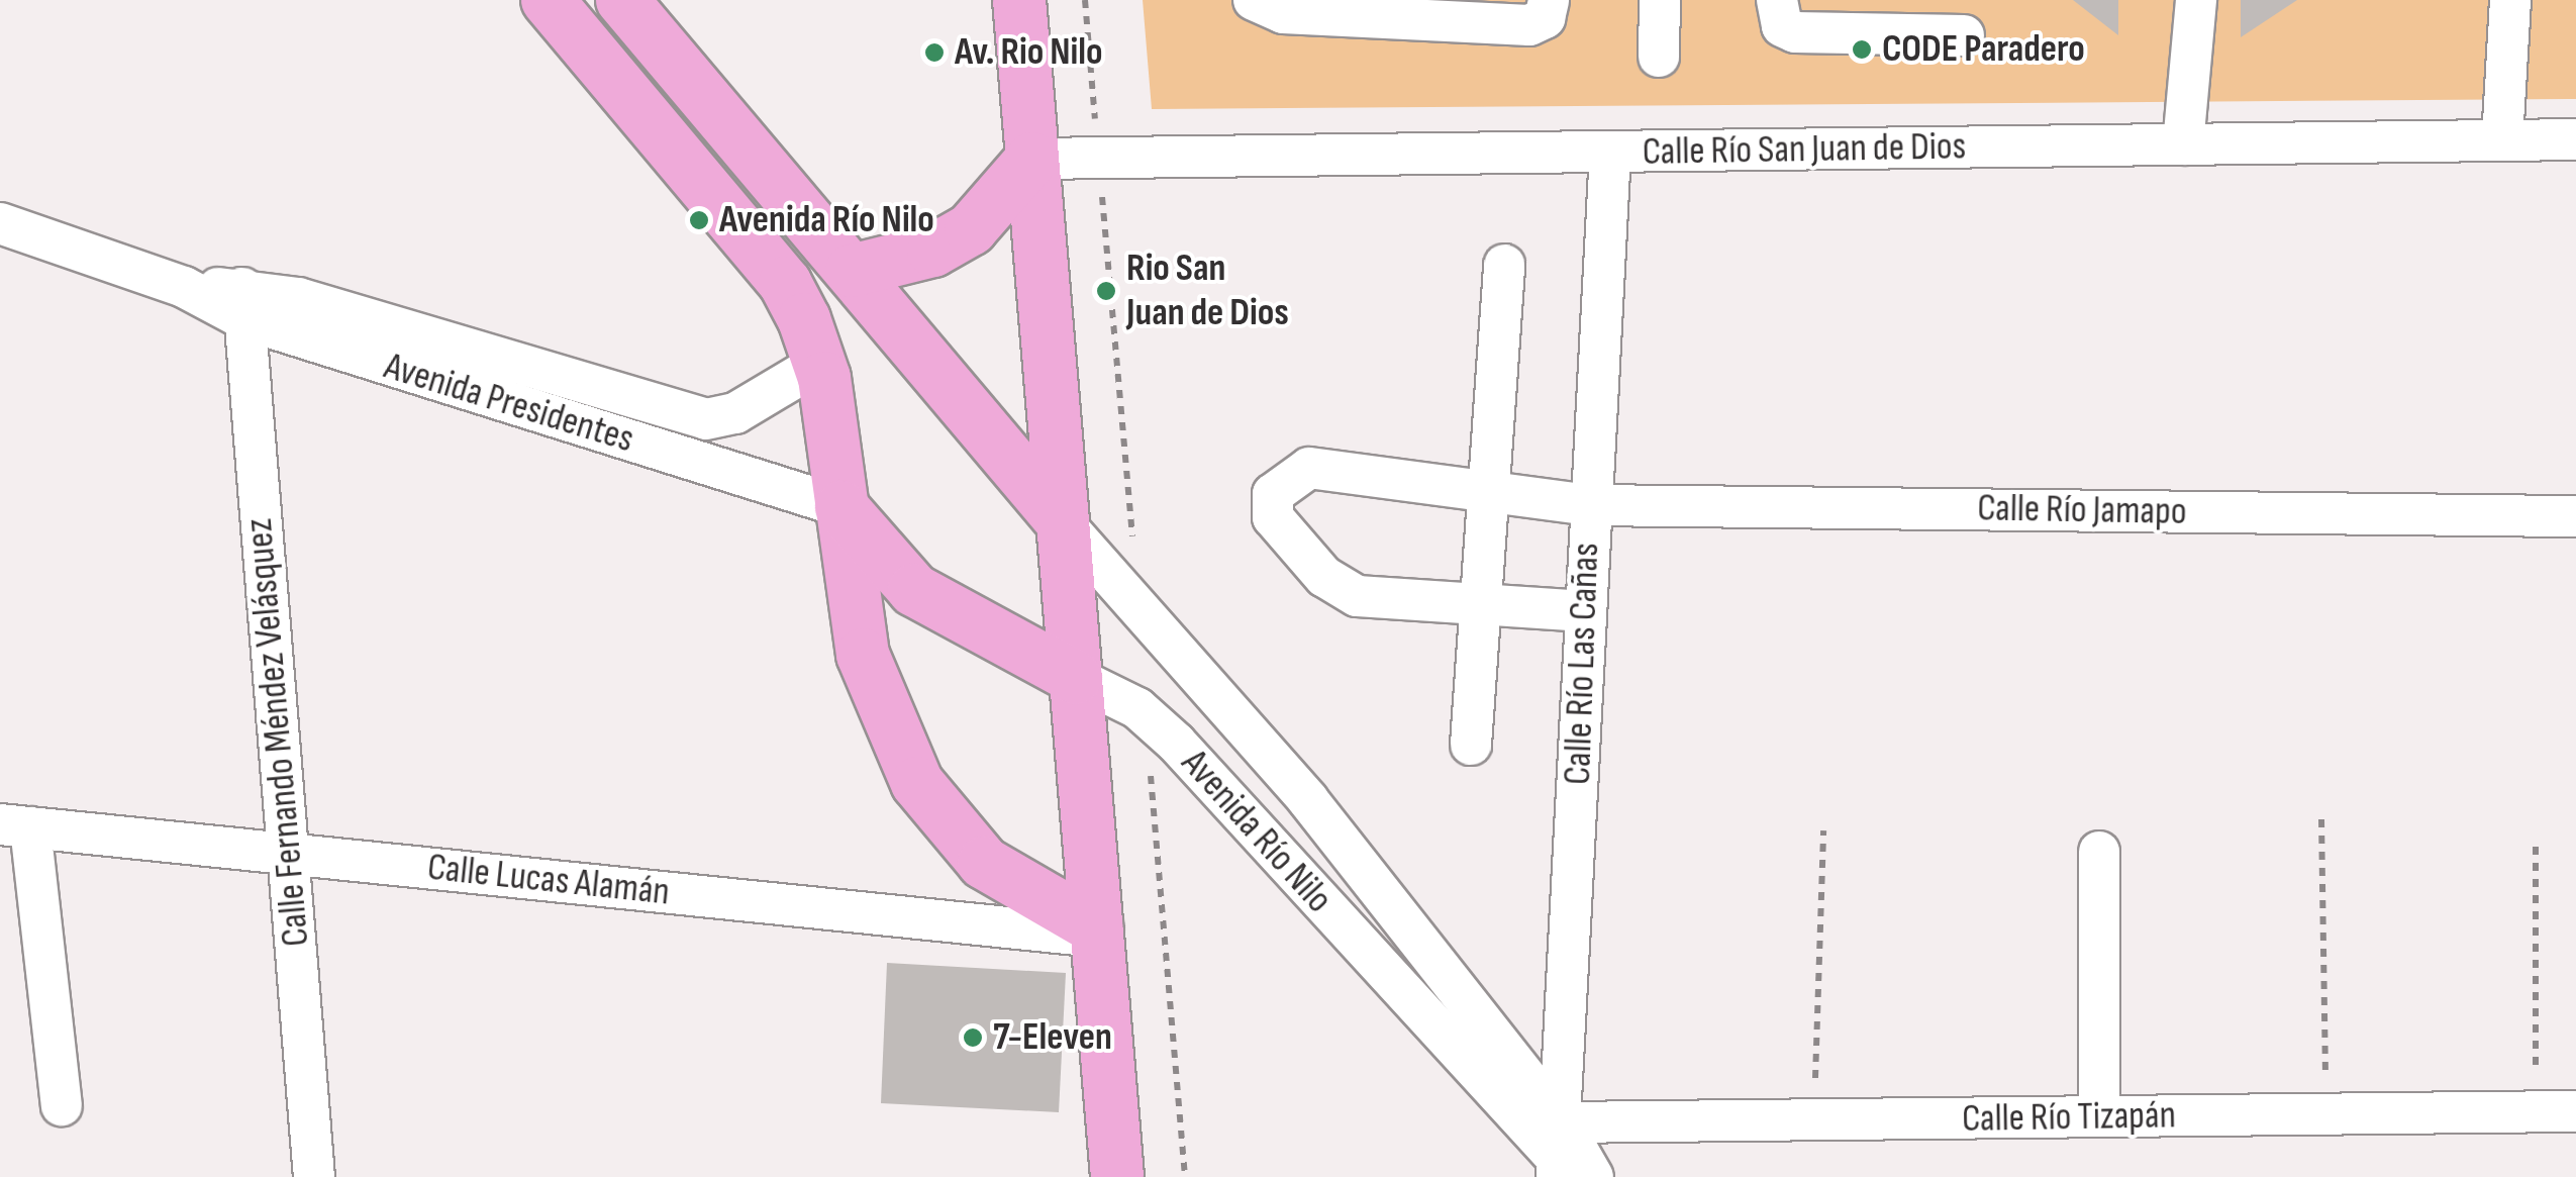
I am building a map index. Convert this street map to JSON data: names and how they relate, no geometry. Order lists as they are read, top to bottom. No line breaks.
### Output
{"streets":{"main road":["Avenida Río Nilo"],"street":["Calle Río San Juan de Dios","Avenida Presidentes","Calle Río Jamapo","Calle Río Las Cañas","Calle Fernando Méndez Velásquez","Calle Lucas Alamán","Calle Río Tizapán"]},"crossings":[["Calle Río San Juan de Dios","Calle Río Las Cañas"],["Avenida Presidentes","Calle Fernando Méndez Velásquez"],["Avenida Presidentes","Avenida Río Nilo"],["Calle Río Jamapo","Calle Río Las Cañas"],["Calle Río Las Cañas","Avenida Río Nilo"],["Calle Río Las Cañas","Calle Río Tizapán"],["Calle Fernando Méndez Velásquez","Calle Lucas Alamán"],["Avenida Río Nilo","Calle Río Tizapán"]],"places":["CODE Paradero","Av. Rio Nilo","Avenida Río Nilo","Rio San Juan de Dios","7-Eleven"]}
